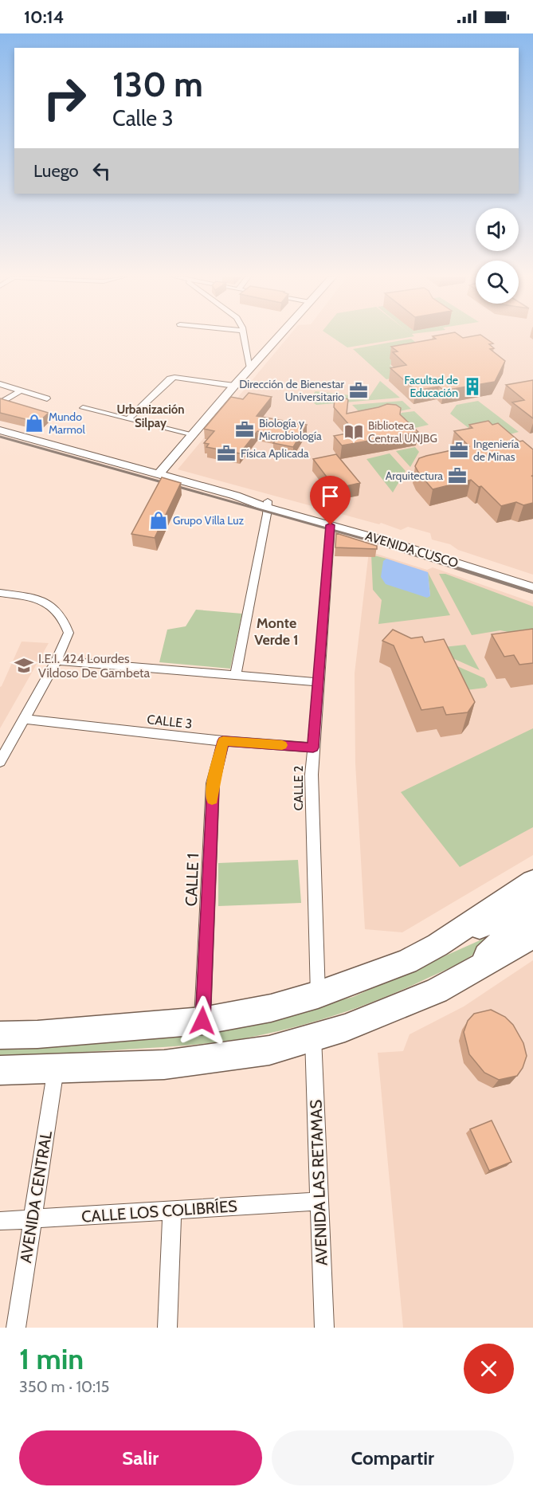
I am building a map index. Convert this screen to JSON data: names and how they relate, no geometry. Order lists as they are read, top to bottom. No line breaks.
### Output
{"streets":{"main road":["AVENIDA CUSCO"],"street":["CALLE 3","CALLE 2","CALLE 1","AVENIDA LAS RETAMAS","AVENIDA CENTRAL","CALLE LOS COLIBRÍES"]},"crossings":[["AVENIDA CUSCO","CALLE 2"],["CALLE 3","CALLE 2"],["CALLE 3","CALLE 1"],["AVENIDA LAS RETAMAS","CALLE LOS COLIBRÍES"],["AVENIDA CENTRAL","CALLE LOS COLIBRÍES"]],"districts":["Urbanización Silpay","Monte Verde 1"],"places":{"building":["Facultad de Educación"],"office":["Dirección de Bienestar Universitario","Biología y Microbiología","Ingeniería de Minas","Física Aplicada","Arquitectura"],"shop":["Mundo Marmol","Grupo Villa Luz"],"library":["Biblioteca Central UNJBG"],"school or university":["I.E.I. 424 Lourdes Vildoso De Gambeta"]},"page":{"status":"10:14","turn":["130 m","Calle 3"],"then":"Luego","heading":["1 min","350 m · 10:15"],"buttons":["Salir","Compartir"]}}
